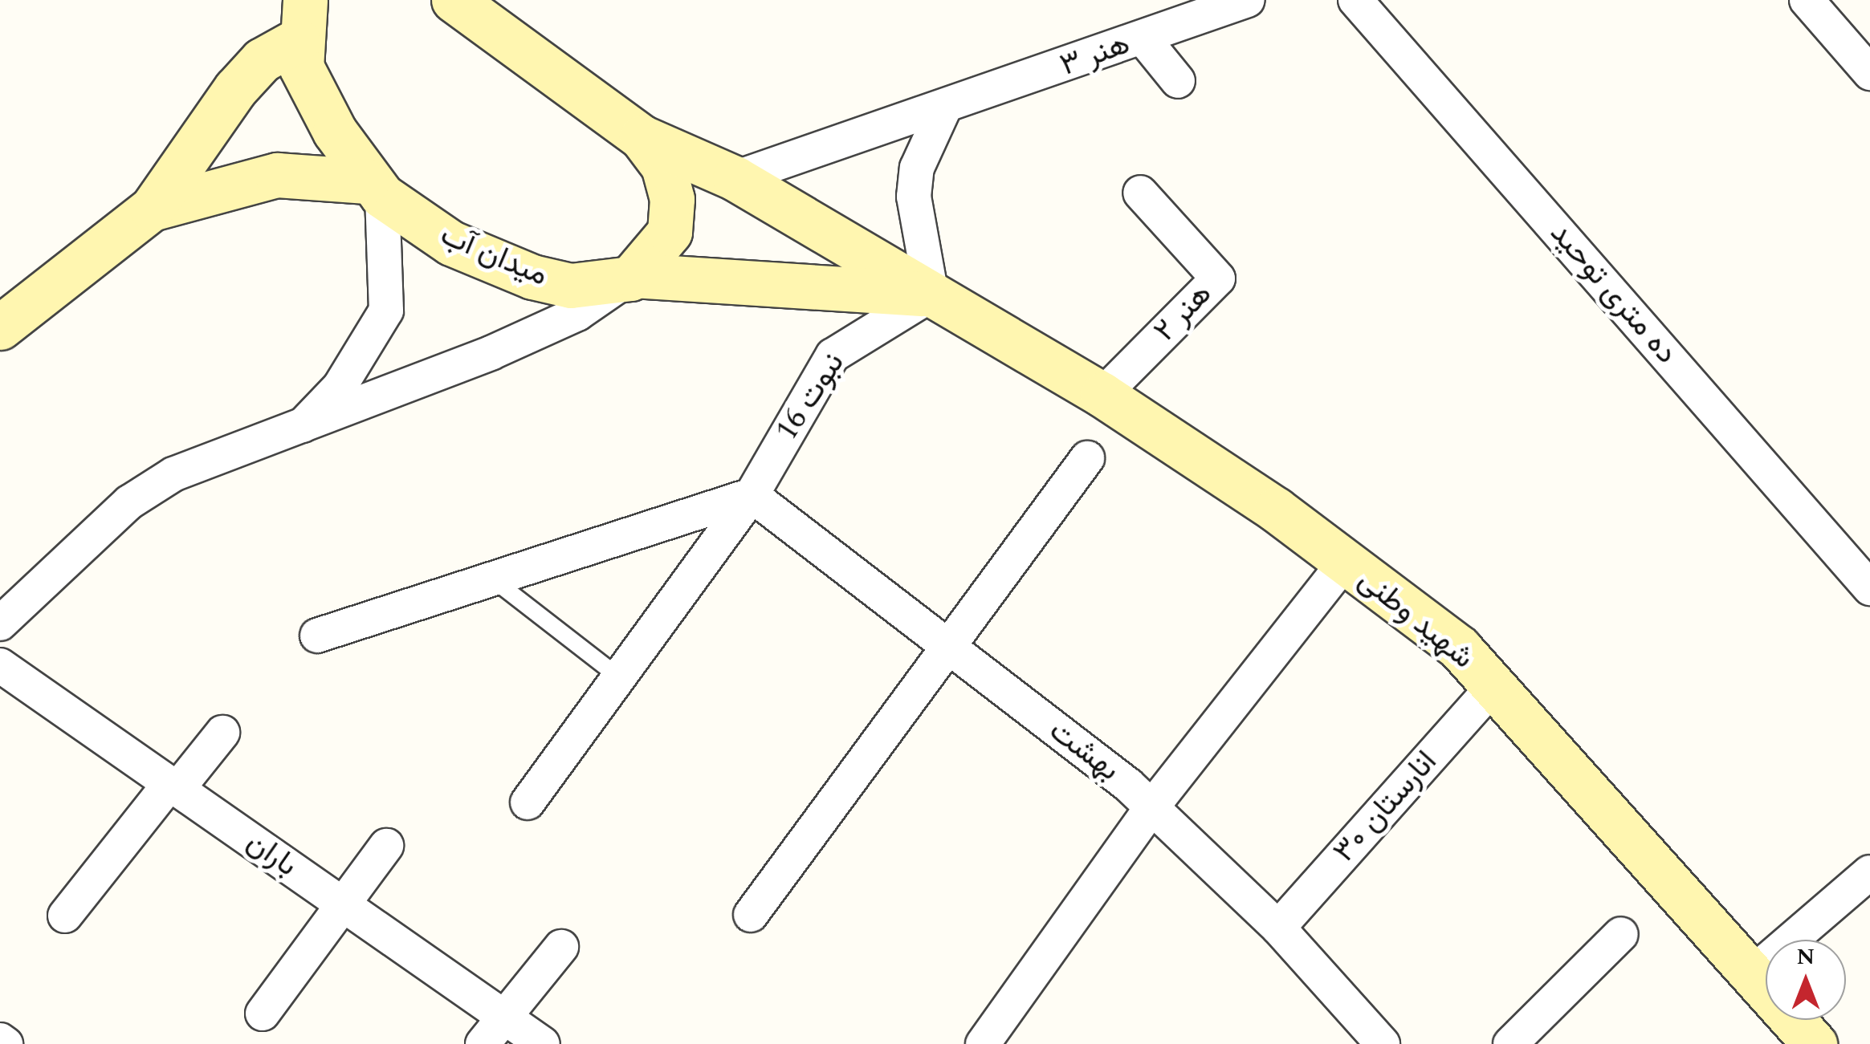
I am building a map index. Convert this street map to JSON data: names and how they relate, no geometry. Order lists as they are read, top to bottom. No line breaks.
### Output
{"streets":{"main road":["میدان آب","شهید وطنی"],"street":["هنر ۳","ده متری توحید","هنر ۲","نبوت 16","بهشت","انارستان ۳۰","باران"]},"crossings":[["هنر ۳","شهید وطنی"],["میدان آب","نبوت 16"],["میدان آب","شهید وطنی"],["هنر ۲","شهید وطنی"],["نبوت 16","شهید وطنی"],["نبوت 16","بهشت"],["شهید وطنی","انارستان ۳۰"],["بهشت","انارستان ۳۰"]],"north":"top"}
